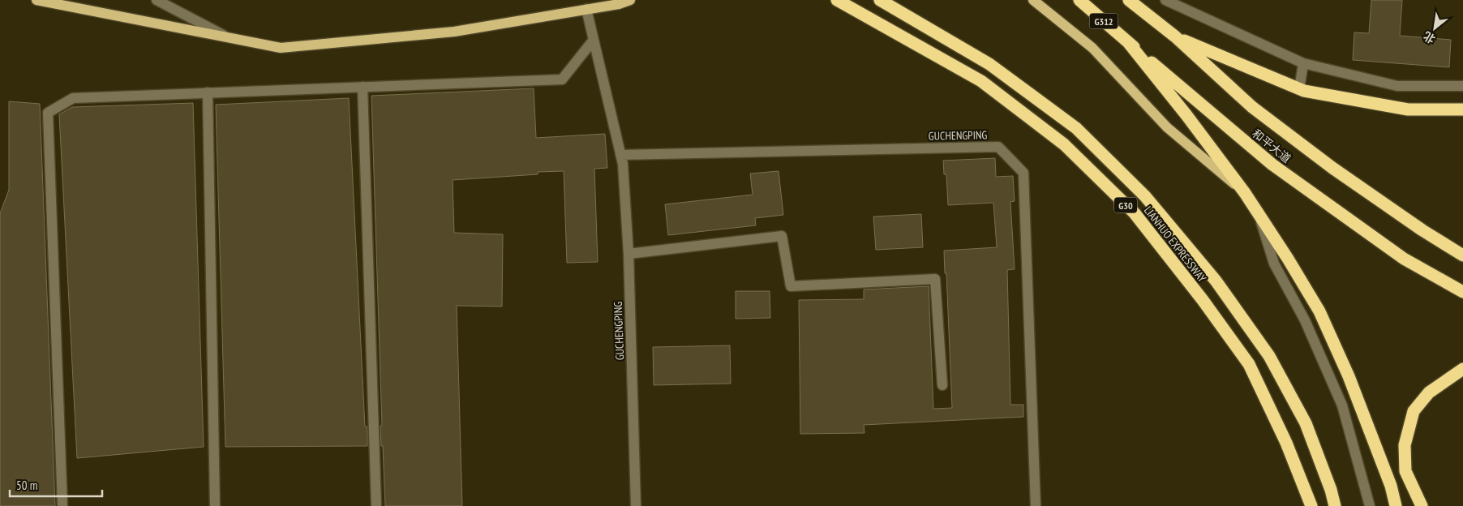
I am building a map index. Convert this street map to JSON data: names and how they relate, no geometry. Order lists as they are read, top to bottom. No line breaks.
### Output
{"streets":{"highway":["G312","和平大道","G30","LIANHUO EXPRESSWAY"],"street":["GUCHENGPING"]},"scale_bar":"50 m","north":"bottom left"}
